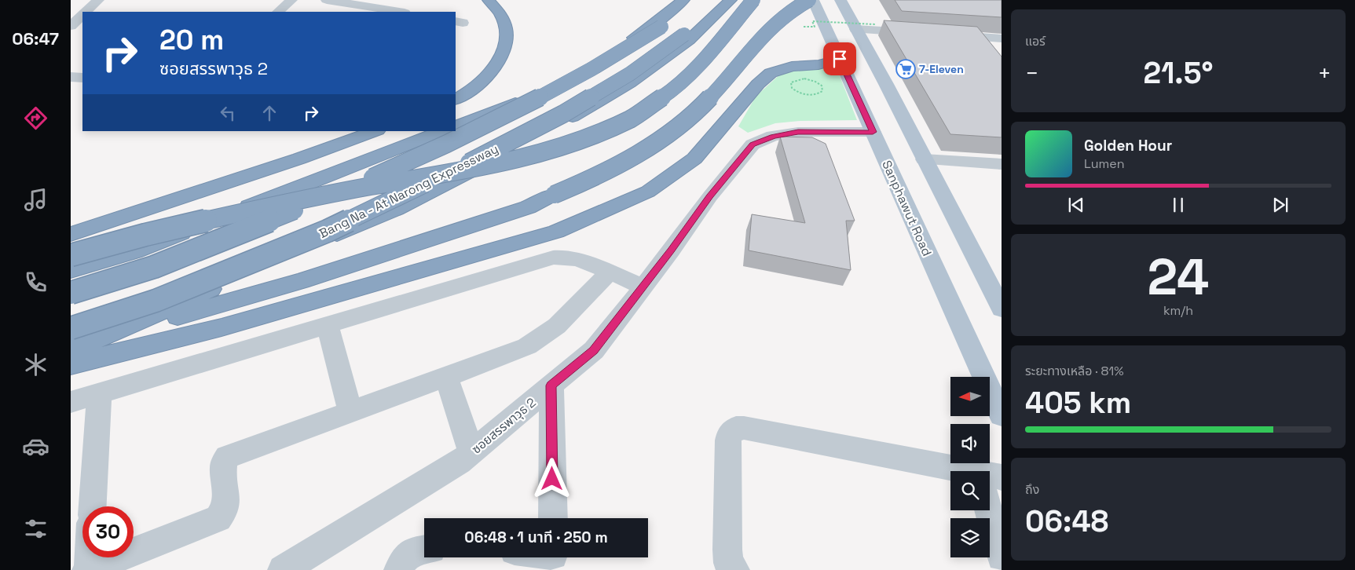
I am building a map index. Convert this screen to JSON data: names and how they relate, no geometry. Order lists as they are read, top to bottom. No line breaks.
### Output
{"streets":{"highway":["Bang Na - At Narong Expressway"],"main road":["Sanphawut Road"],"street":["ซอยสรรพาวุธ 2"]},"crossings":[["Sanphawut Road","ซอยสรรพาวุธ 2"]],"places":{"supermarket":["7-Eleven"]},"north":"left","page":{"tabs":"06:47","tile":["แอร์",["24","km/h"],["ระยะทางเหลือ · 81%","405 km"],["ถึง","06:48"]],"turn":["20 m","ซอยสรรพาวุธ 2"],"heat":["−","21.5°","+"],"song":["Golden Hour","Lumen"],"limit":"30","trip":"06:48 · 1 นาที · 250 m"}}
